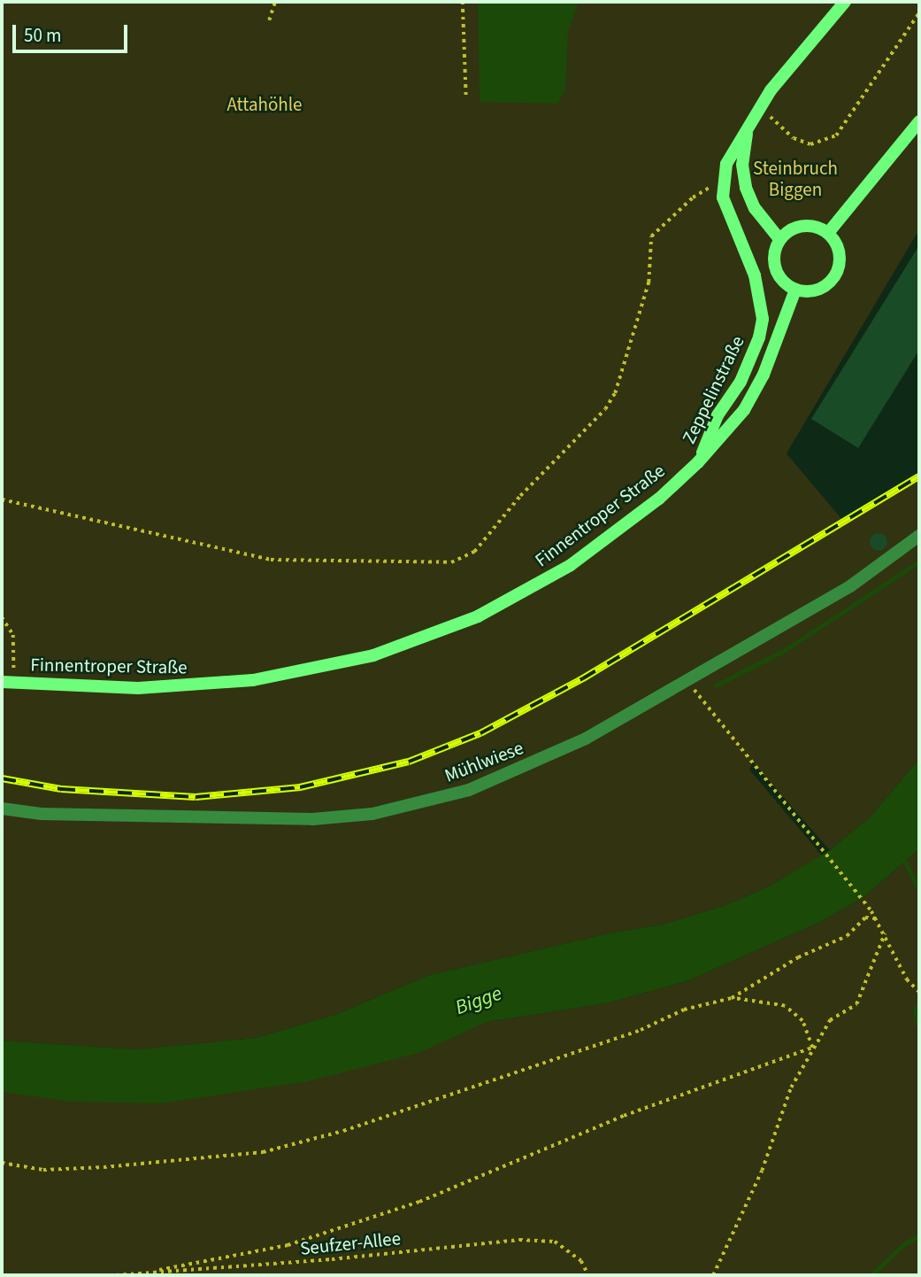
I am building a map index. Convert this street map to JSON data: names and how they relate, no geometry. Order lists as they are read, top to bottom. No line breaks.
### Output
{"streets":{"main road":["Zeppelinstraße","Finnentroper Straße"],"street":["Mühlwiese"],"path":["Seufzer-Allee"]},"crossings":[["Zeppelinstraße","Finnentroper Straße"]],"water":["Bigge"],"parks":["Attahöhle","Steinbruch Biggen"],"scale_bar":"50 m"}
